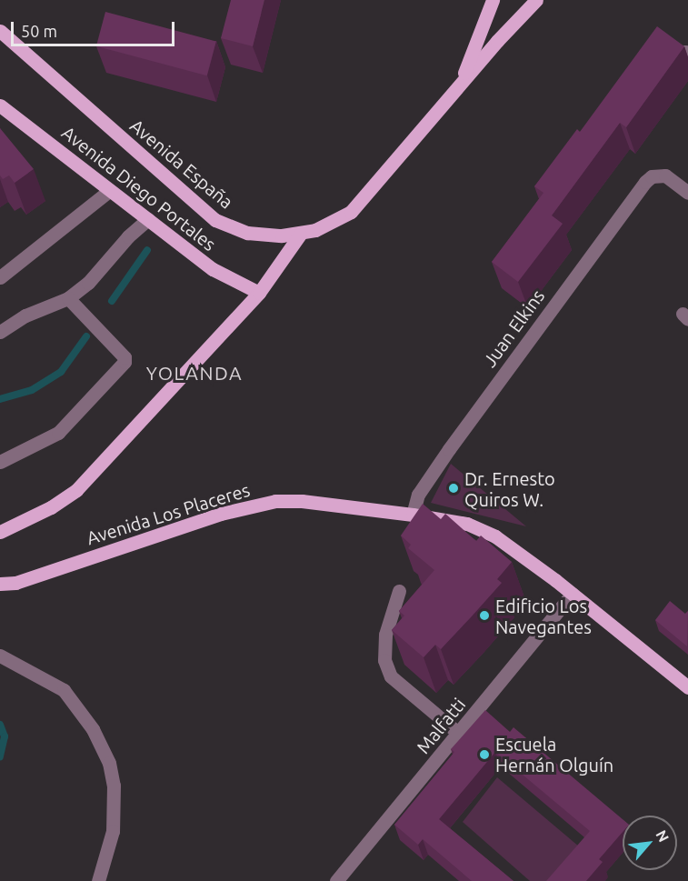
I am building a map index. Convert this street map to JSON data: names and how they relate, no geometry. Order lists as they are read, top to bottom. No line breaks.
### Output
{"streets":{"main road":["Avenida España","Avenida Diego Portales","Avenida Los Placeres"],"street":["Juan Elkins","Malfatti"]},"crossings":[["Juan Elkins","Avenida Los Placeres"],["Avenida Los Placeres","Malfatti"]],"districts":["YOLANDA"],"places":["Dr. Ernesto Quiros W.","Edificio Los Navegantes","Escuela Hernán Olguín"],"scale_bar":"50 m","north":"top right"}
